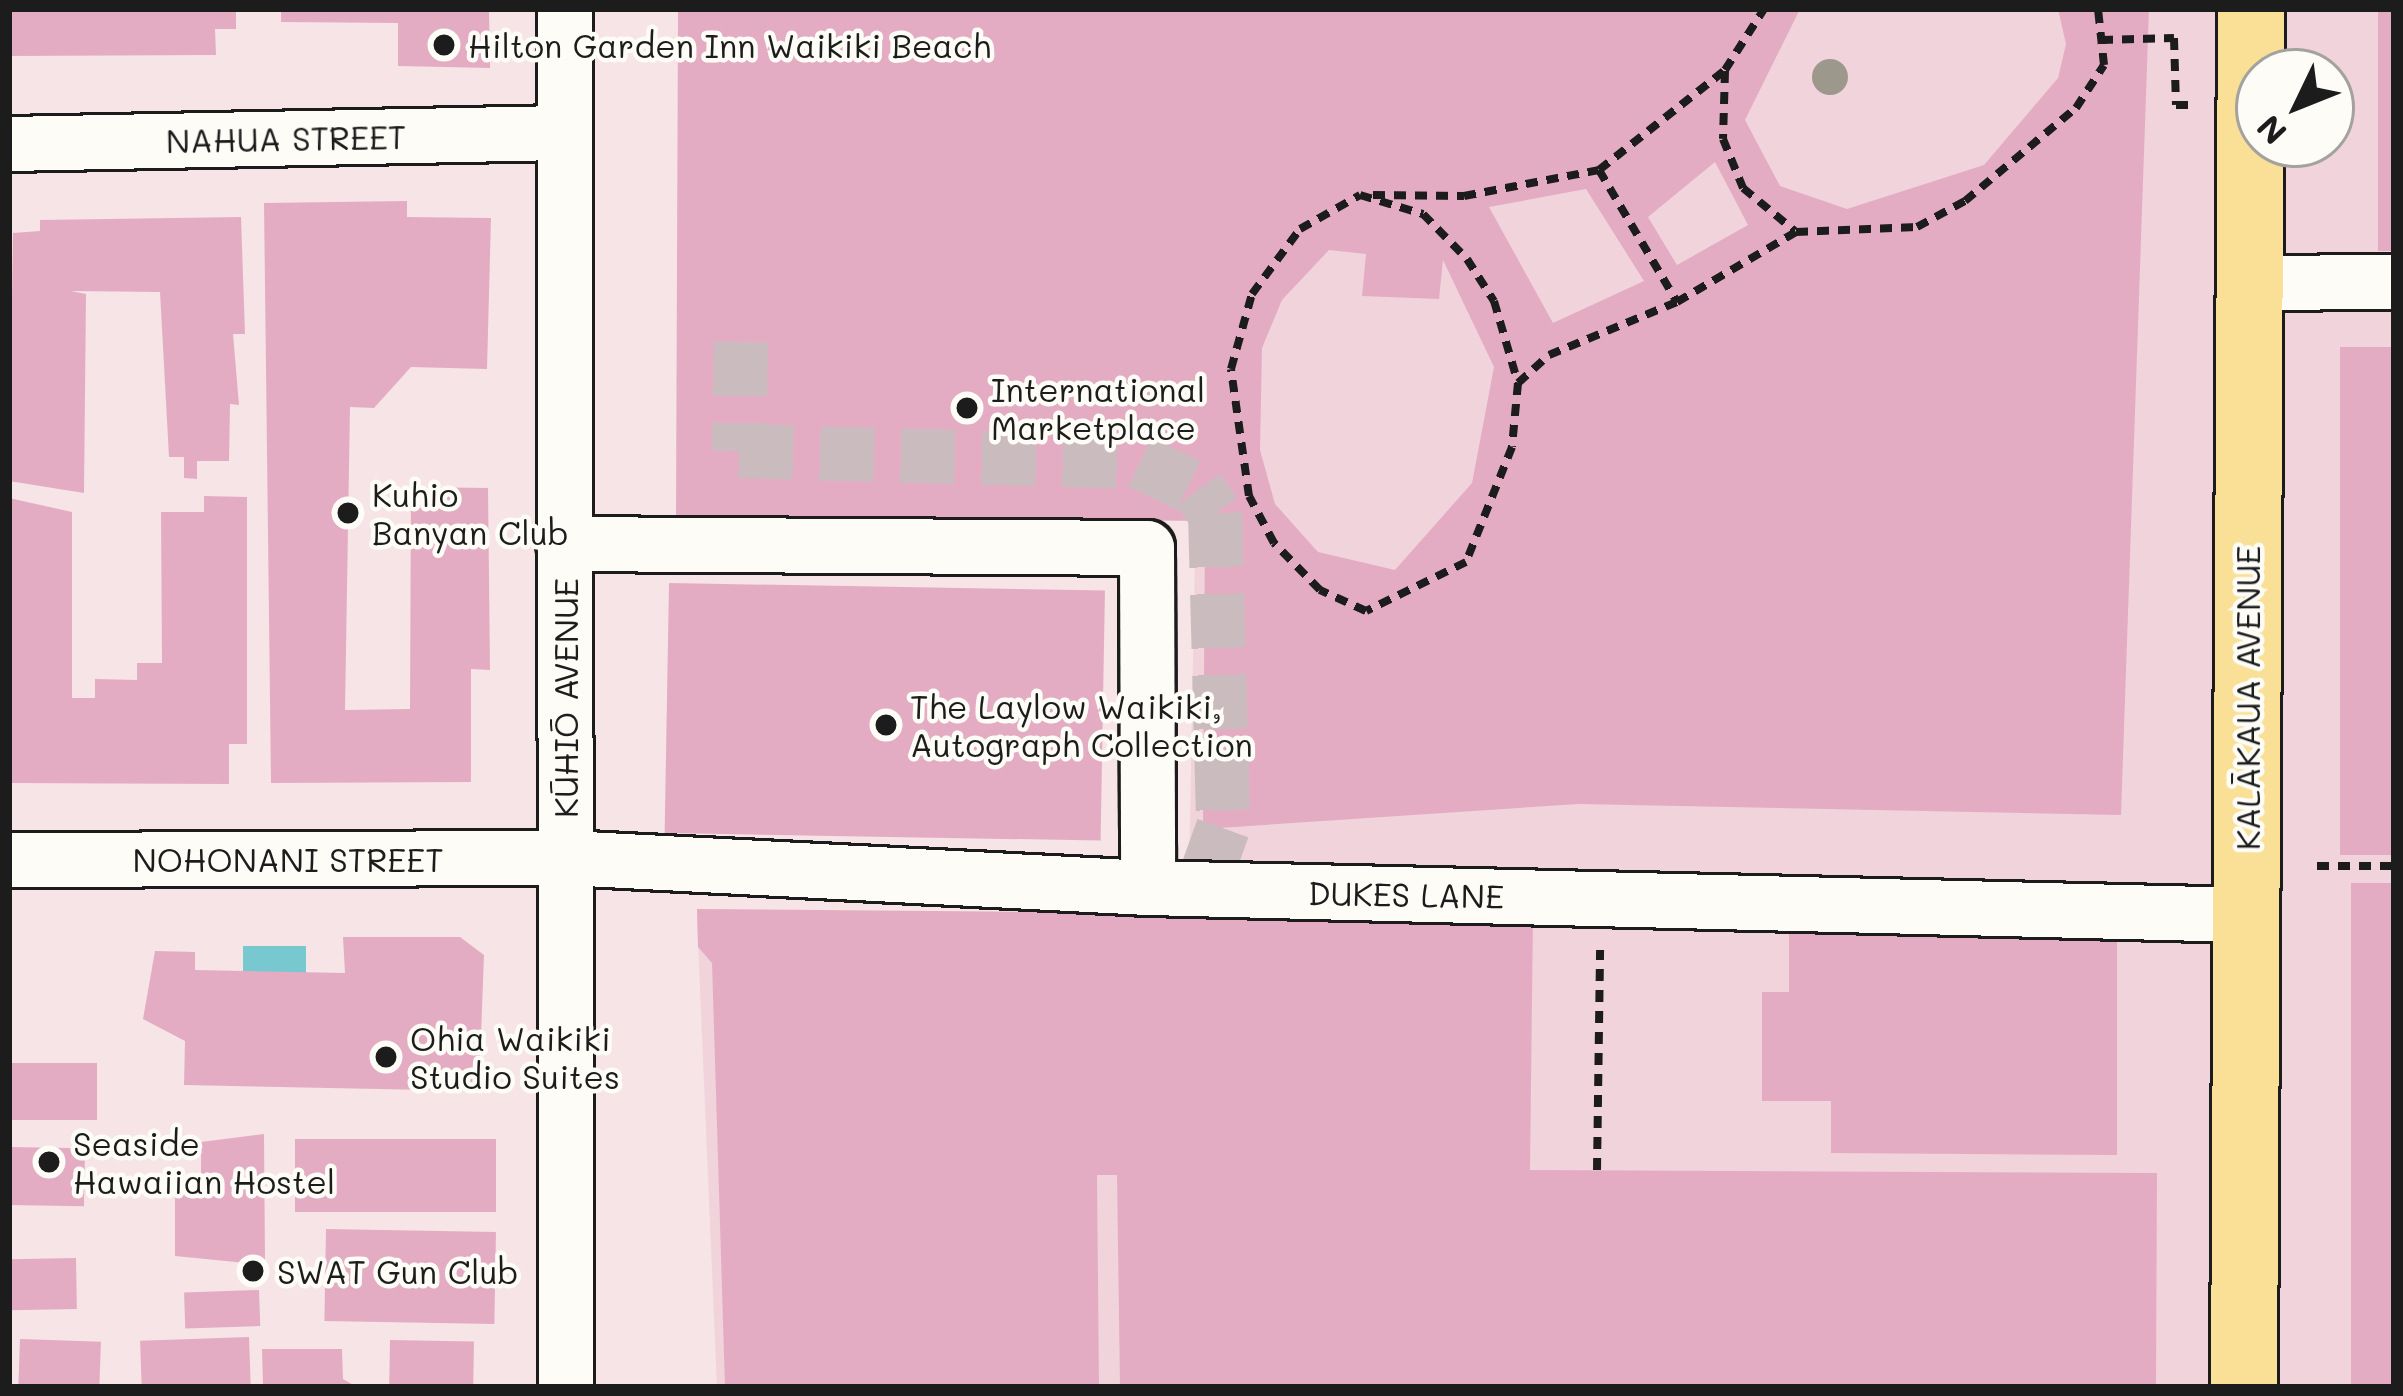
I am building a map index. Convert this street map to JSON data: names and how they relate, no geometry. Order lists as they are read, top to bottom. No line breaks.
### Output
{"streets":{"main road":["KALĀKAUA AVENUE"],"street":["NAHUA STREET","KŪHIŌ AVENUE","NOHONANI STREET","DUKES LANE"]},"crossings":[["NAHUA STREET","KŪHIŌ AVENUE"],["KŪHIŌ AVENUE","NOHONANI STREET"],["KŪHIŌ AVENUE","DUKES LANE"],["KALĀKAUA AVENUE","DUKES LANE"],["NOHONANI STREET","DUKES LANE"]],"places":["Hilton Garden Inn Waikiki Beach","International Marketplace","Kuhio Banyan Club","The Laylow Waikiki, Autograph Collection","Ohia Waikiki Studio Suites","Seaside Hawaiian Hostel","SWAT Gun Club"],"north":"bottom left"}
